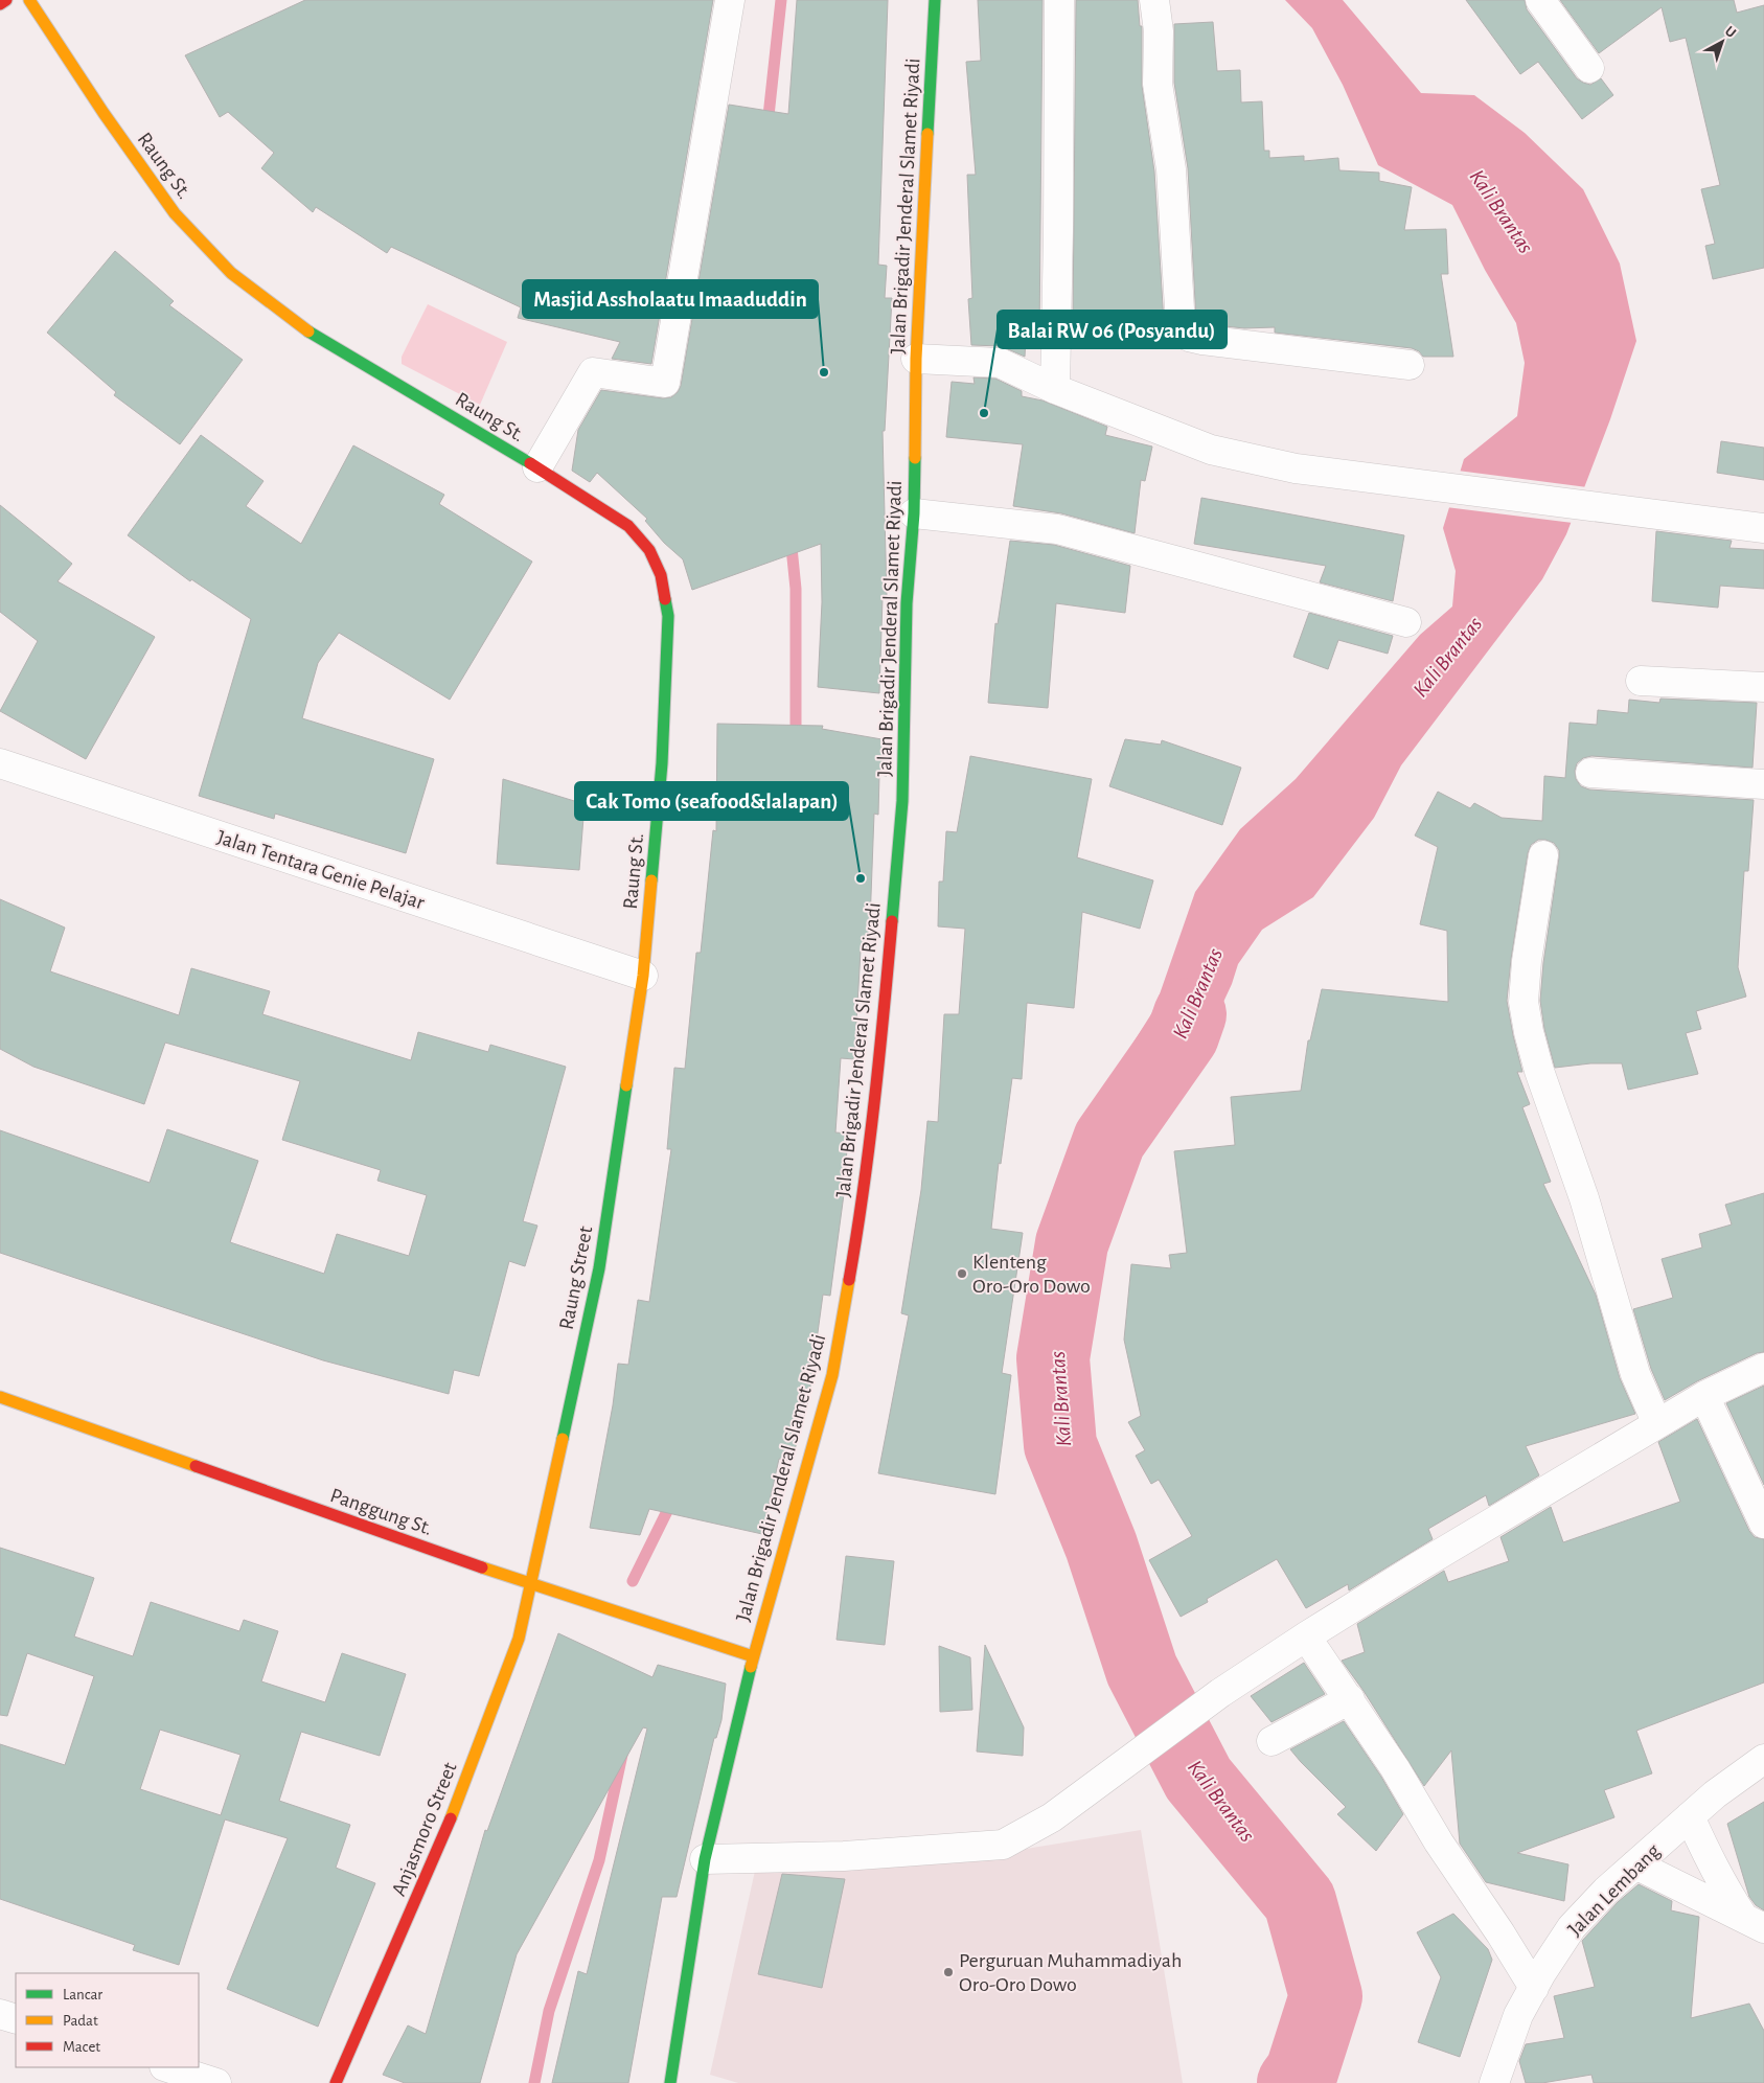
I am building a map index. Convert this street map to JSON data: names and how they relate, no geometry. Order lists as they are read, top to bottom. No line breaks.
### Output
{"streets":{"main road":["Raung St.","Jalan Brigadir Jenderal Slamet Riyadi","Raung Street","Panggung St.","Anjasmoro Street"],"street":["Jalan Tentara Genie Pelajar","Jalan Lembang"]},"crossings":[["Raung St.","Jalan Tentara Genie Pelajar"],["Raung St.","Raung Street"],["Jalan Brigadir Jenderal Slamet Riyadi","Panggung St."],["Jalan Tentara Genie Pelajar","Raung Street"],["Raung Street","Panggung St."],["Raung Street","Anjasmoro Street"],["Panggung St.","Anjasmoro Street"]],"water":["Kali Brantas"],"places":["Masjid Assholaatu Imaaduddin","Balai RW 06 (Posyandu)","Cak Tomo (seafood&lalapan)","Klenteng Oro-Oro Dowo","Perguruan Muhammadiyah Oro-Oro Dowo"],"legend":["Lancar","Padat","Macet"],"north":"top right"}
